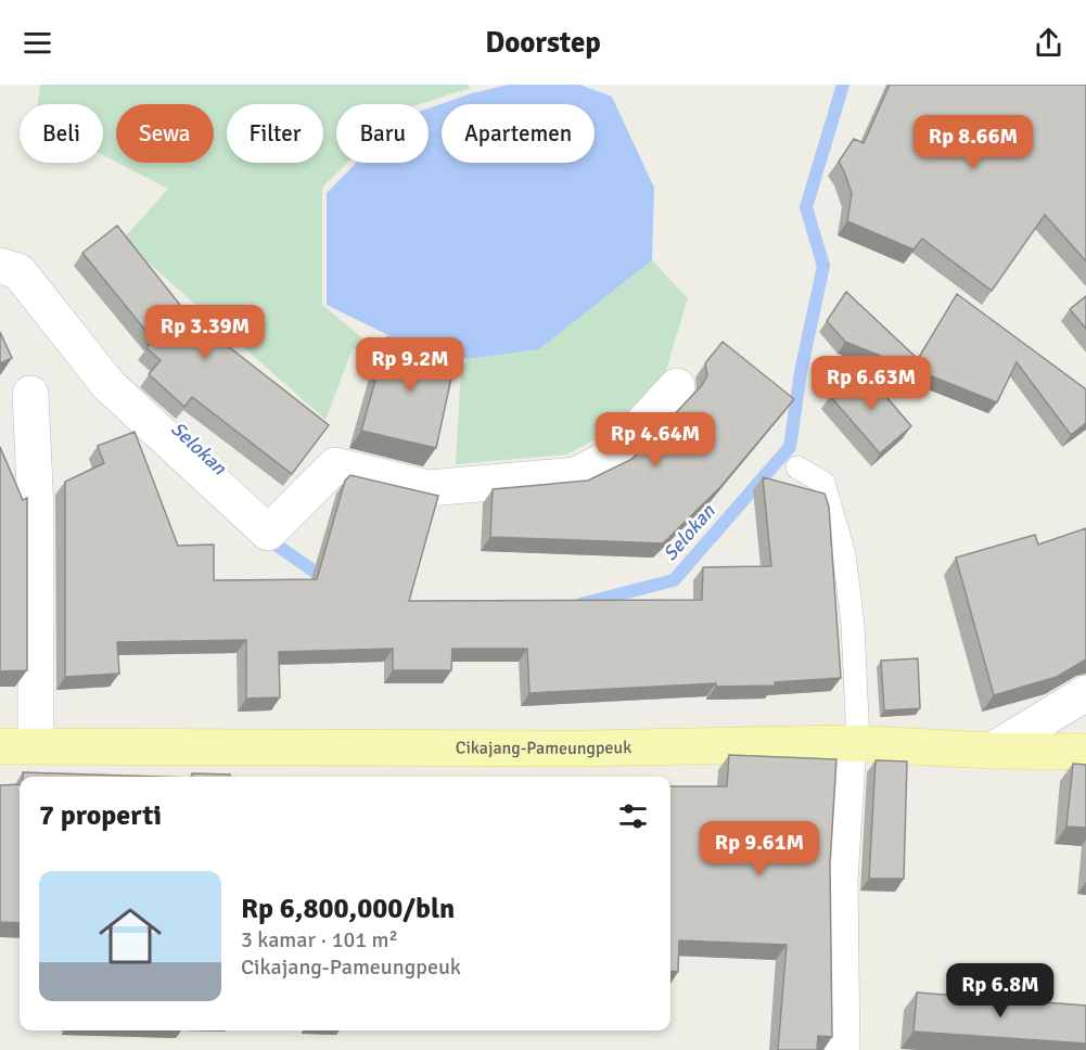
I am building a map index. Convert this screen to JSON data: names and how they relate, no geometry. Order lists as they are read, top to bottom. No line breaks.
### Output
{"streets":{"main road":["Cikajang-Pameungpeuk"]},"water":["Selokan"],"page":{"header":"Doorstep","chip":["Beli","Sewa","Filter","Baru","Apartemen"],"price":["Rp 8.66M","Rp 3.39M","Rp 9.2M","Rp 6.63M","Rp 4.64M","Rp 9.61M","Rp 6.8M"],"heading":"7 properti","list":[{"name":"Rp 6,800,000/bln","note":"3 kamar · 101 m² · Cikajang-Pameungpeuk"}]}}
